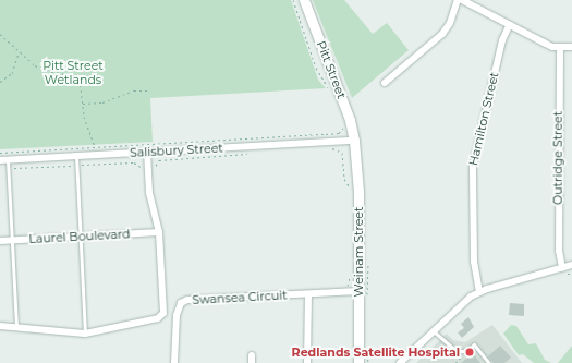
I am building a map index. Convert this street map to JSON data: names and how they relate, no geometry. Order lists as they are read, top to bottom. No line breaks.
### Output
{"streets":{"street":["Pitt Street","Hamilton Street","Salisbury Street","Outridge Street","Laurel Boulevard","Weinam Street","Swansea Circuit"]},"crossings":[["Pitt Street","Salisbury Street"],["Pitt Street","Weinam Street"],["Salisbury Street","Weinam Street"],["Weinam Street","Swansea Circuit"]],"parks":["Pitt Street Wetlands"],"places":["Redlands Satellite Hospital"]}
